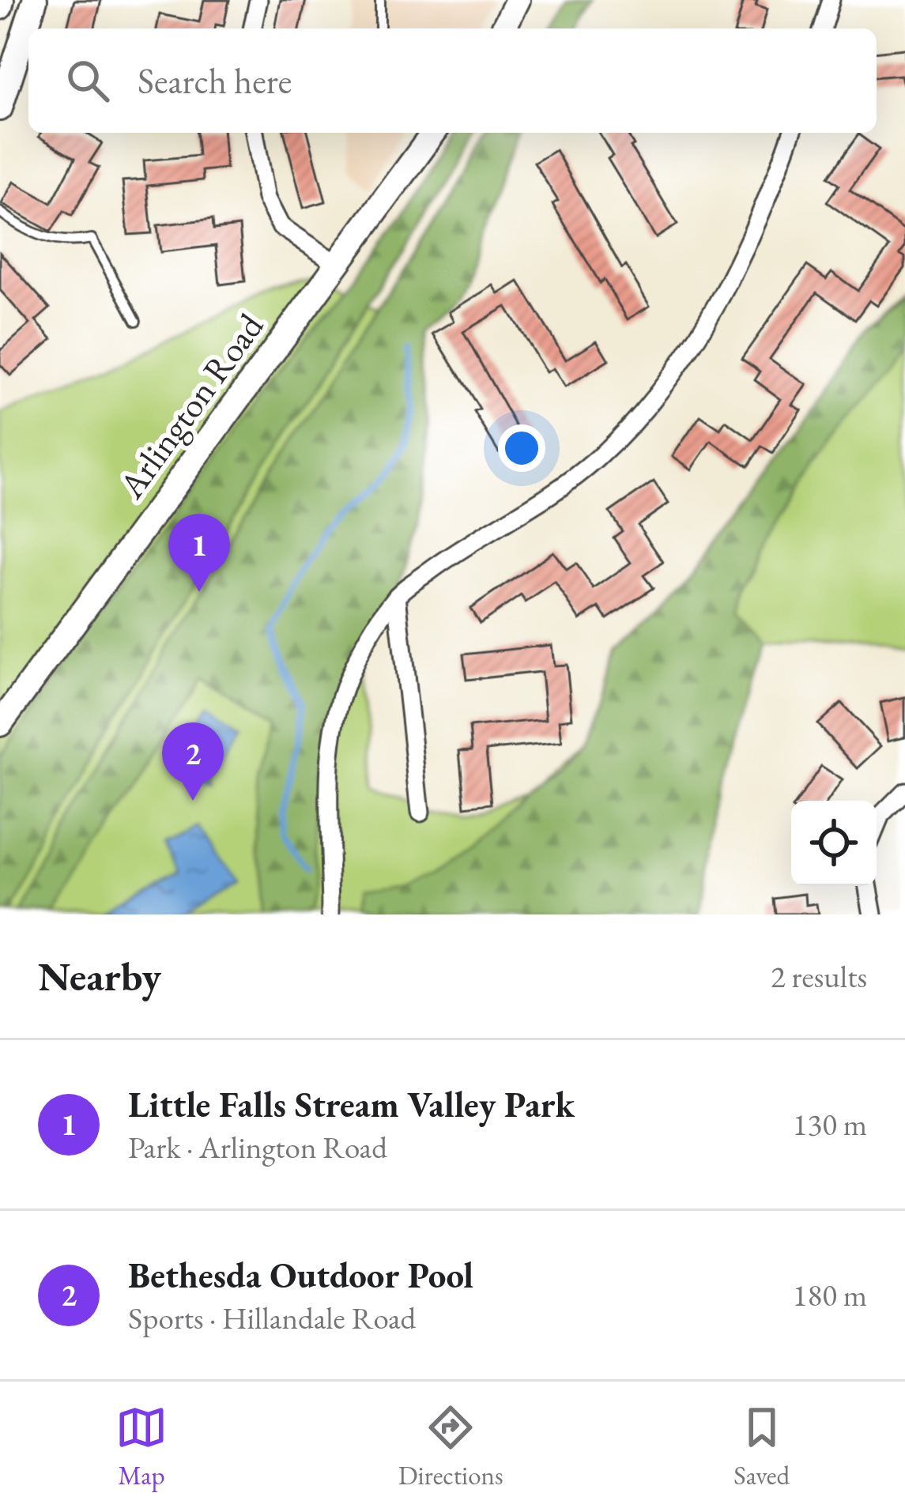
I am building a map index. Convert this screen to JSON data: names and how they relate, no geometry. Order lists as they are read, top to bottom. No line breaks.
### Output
{"streets":{"main road":["Arlington Road"]},"page":{"search":"Search here","pins":["1","2"],"heading":["Nearby","2 results"],"list":[{"mark":"1","name":"Little Falls Stream Valley Park","note":"Park · Arlington Road","value":"130 m"},{"mark":"2","name":"Bethesda Outdoor Pool","note":"Sports · Hillandale Road","value":"180 m"}],"nav":["Map","Directions","Saved"]}}
